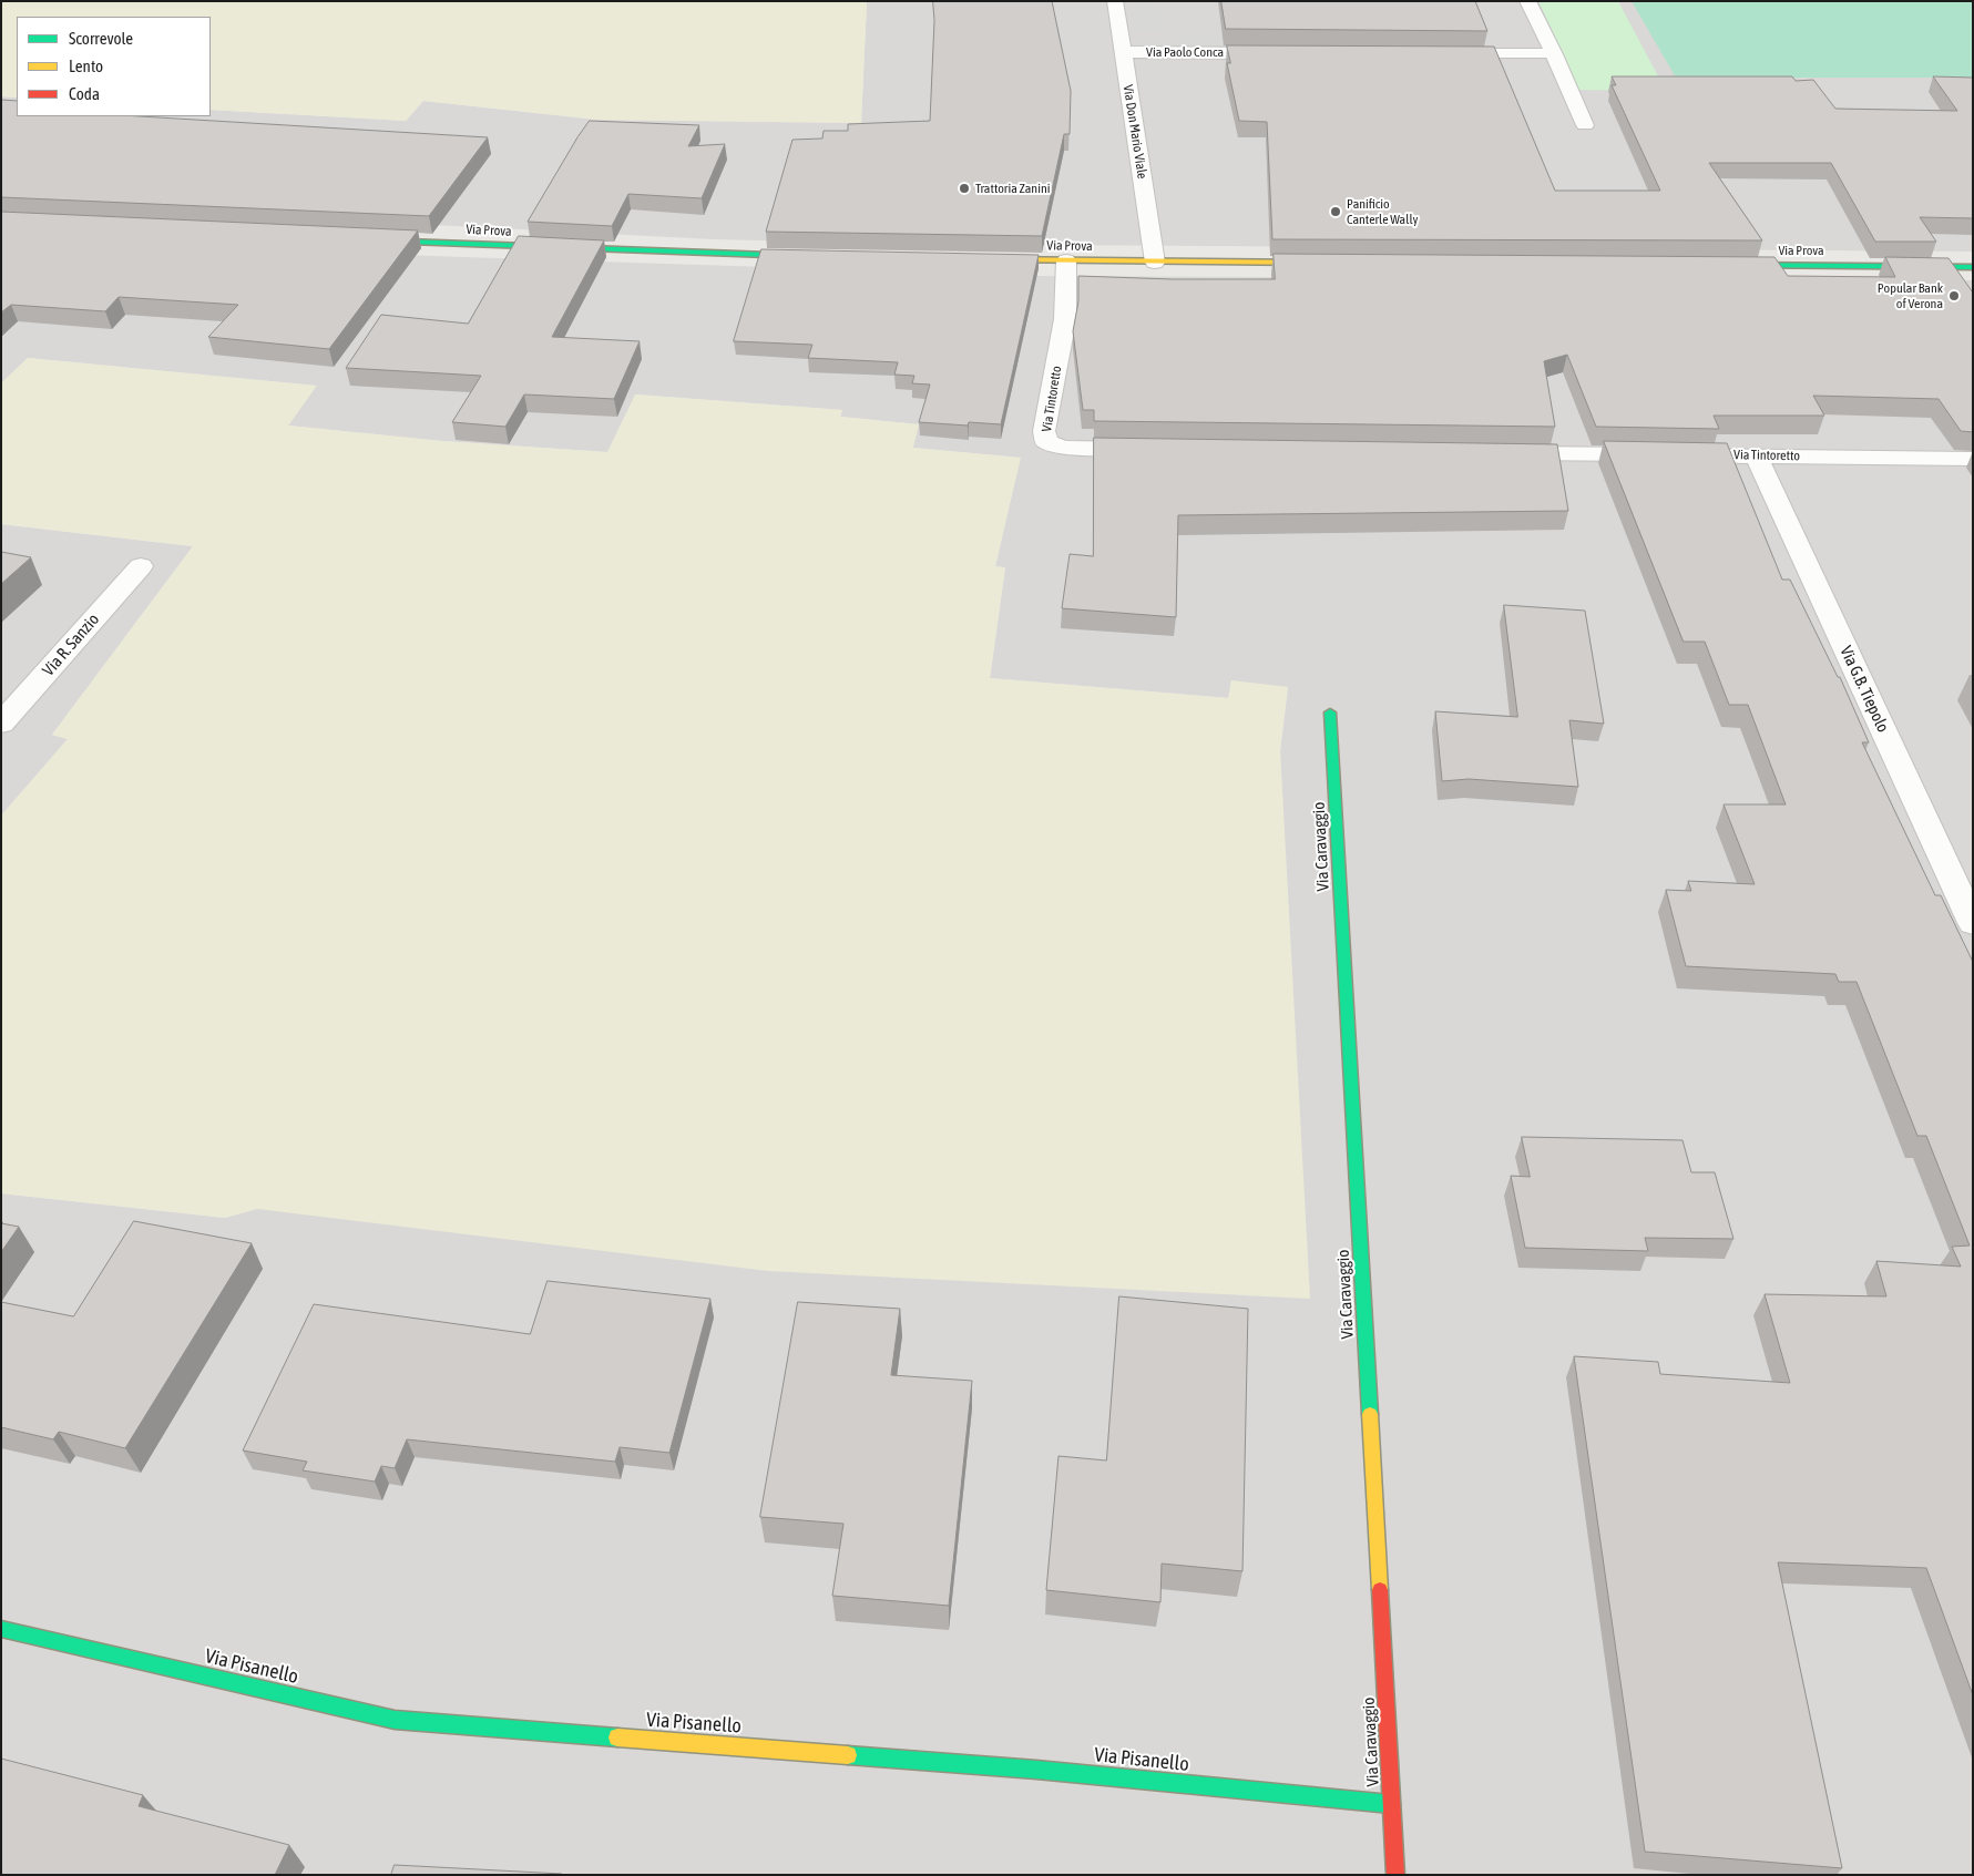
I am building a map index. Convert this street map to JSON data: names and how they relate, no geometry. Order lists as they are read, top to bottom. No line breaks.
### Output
{"streets":{"street":["Via Paolo Conca","Via Don Mario Viale","Via Prova","Via Tintoretto","Via R. Sanzio","Via G.B. Tiepolo","Via Caravaggio","Via Pisanello"]},"crossings":[["Via Paolo Conca","Via Don Mario Viale"],["Via Don Mario Viale","Via Prova"],["Via Prova","Via Tintoretto"],["Via Tintoretto","Via G.B. Tiepolo"],["Via Caravaggio","Via Pisanello"]],"places":["Trattoria Zanini","Panificio Canterle Wally","Popular Bank of Verona"],"legend":["Scorrevole","Lento","Coda"]}
